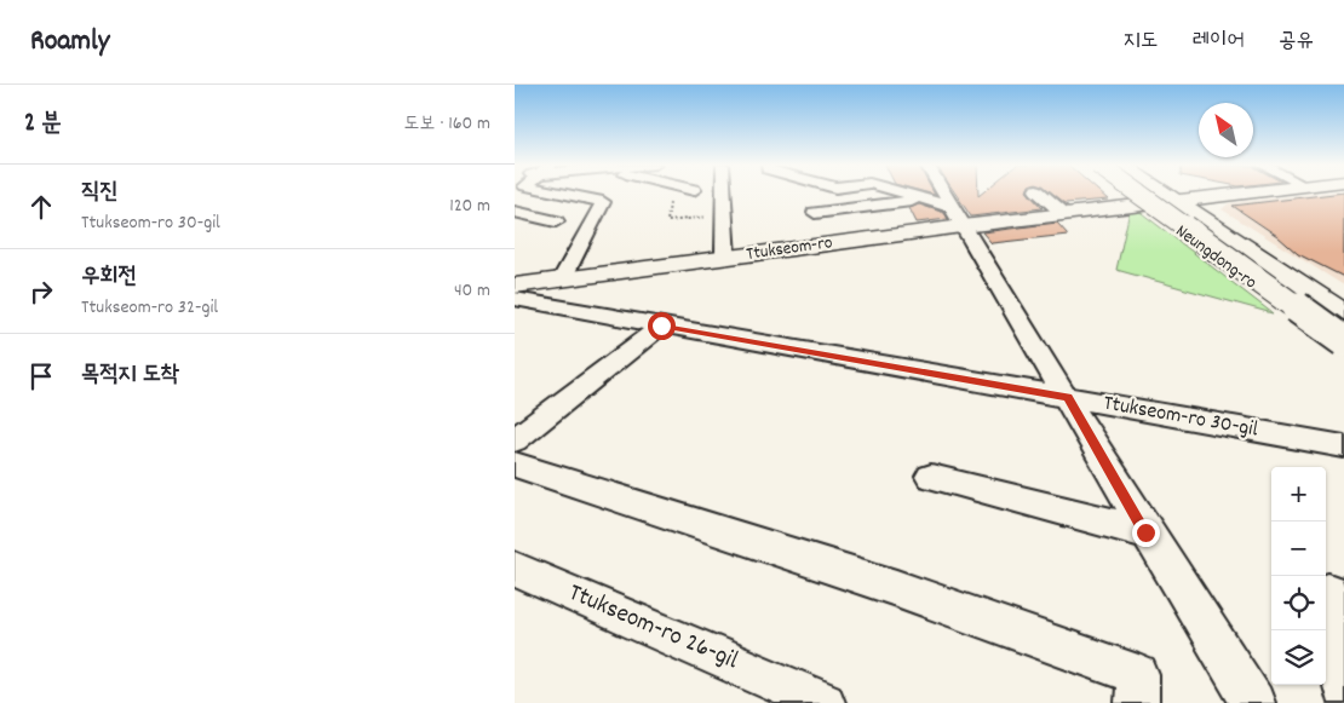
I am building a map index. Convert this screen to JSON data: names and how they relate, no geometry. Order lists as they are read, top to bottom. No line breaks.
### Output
{"streets":{"main road":["Ttukseom-ro","Neungdong-ro"],"street":["Ttukseom-ro 30-gil","Ttukseom-ro 26-gil"]},"crossings":[["Ttukseom-ro","Neungdong-ro"]],"north":"top left","page":{"header":"Roamly","nav":["지도","레이어","공유"],"heading":["2 분","도보 · 160 m"],"list":[["직진","Ttukseom-ro 30-gil","120 m"],["우회전","Ttukseom-ro 32-gil","40 m"],"목적지 도착"],"map_buttons":["+","−"]}}
